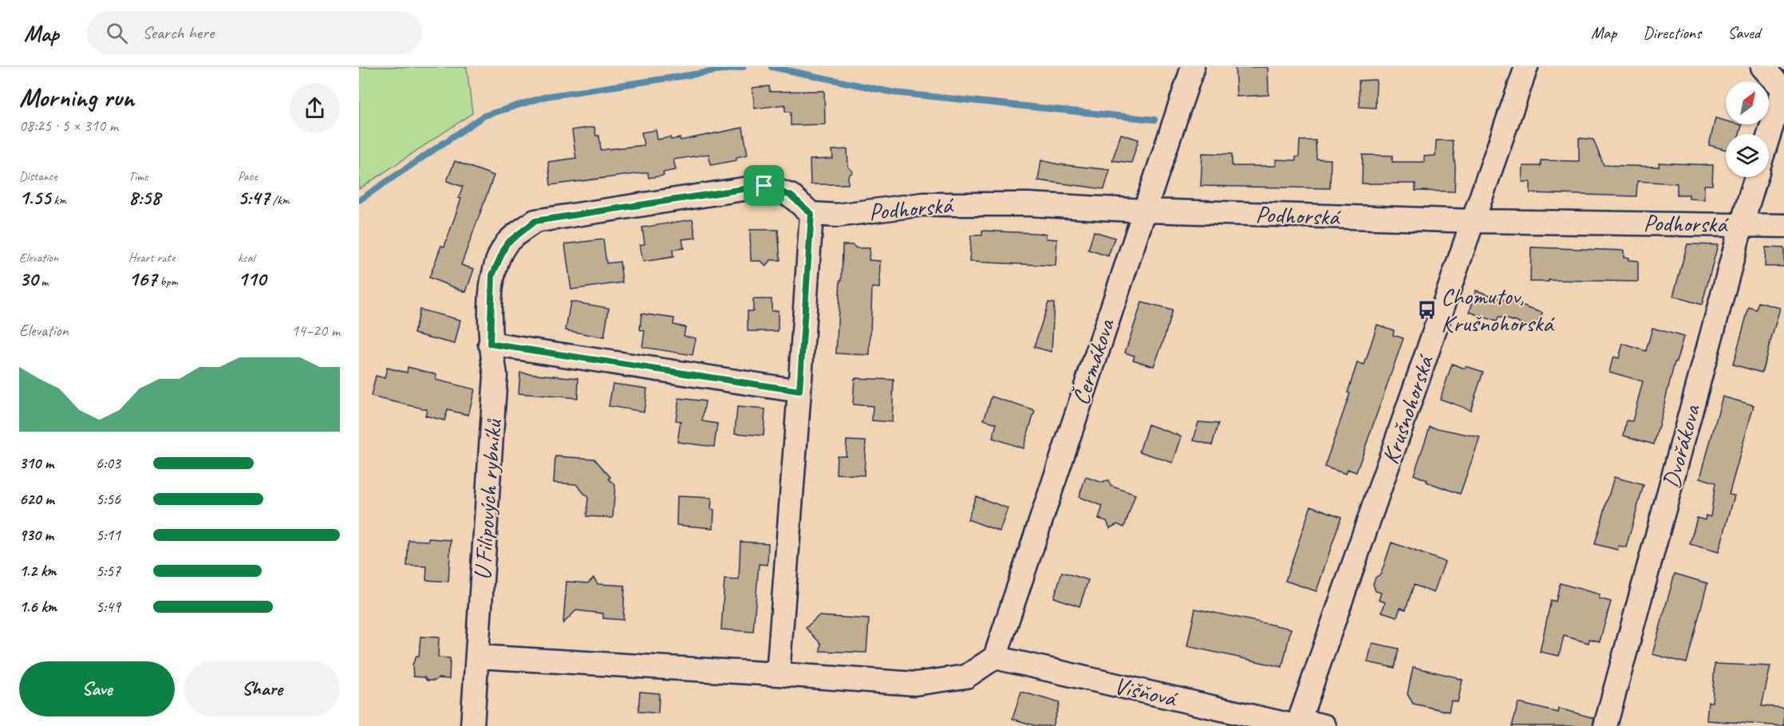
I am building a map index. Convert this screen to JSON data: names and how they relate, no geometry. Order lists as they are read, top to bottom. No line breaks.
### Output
{"streets":{"street":["Podhorská","Čermákova","Krušnohorská","Dvořákova","U Filipových rybníků","Višňová"]},"crossings":[["Podhorská","Čermákova"],["Podhorská","Krušnohorská"],["Podhorská","Dvořákova"],["Podhorská","U Filipových rybníků"],["Čermákova","Višňová"],["Krušnohorská","Višňová"]],"places":{"bus stop":["Chomutov, Krušnohorská"]},"north":"top right","page":{"header":"Map","search":"Search here","nav":["Map","Directions","Saved"],"heading":["Morning run","08:25 · 5 × 310 m"],"stats":[["Distance","1.55 km"],["Time","8:58"],["Pace","5:47 /km"],["Elevation","30 m"],["Heart rate","167 bpm"],["kcal","110"]],"chart":["Elevation","14–20 m"],"list":[{"name":"310 m","note":"6:03"},{"name":"620 m","note":"5:56"},{"name":"930 m","note":"5:11"},{"name":"1.2 km","note":"5:57"},{"name":"1.6 km","note":"5:49"}],"buttons":["Save","Share"]}}
